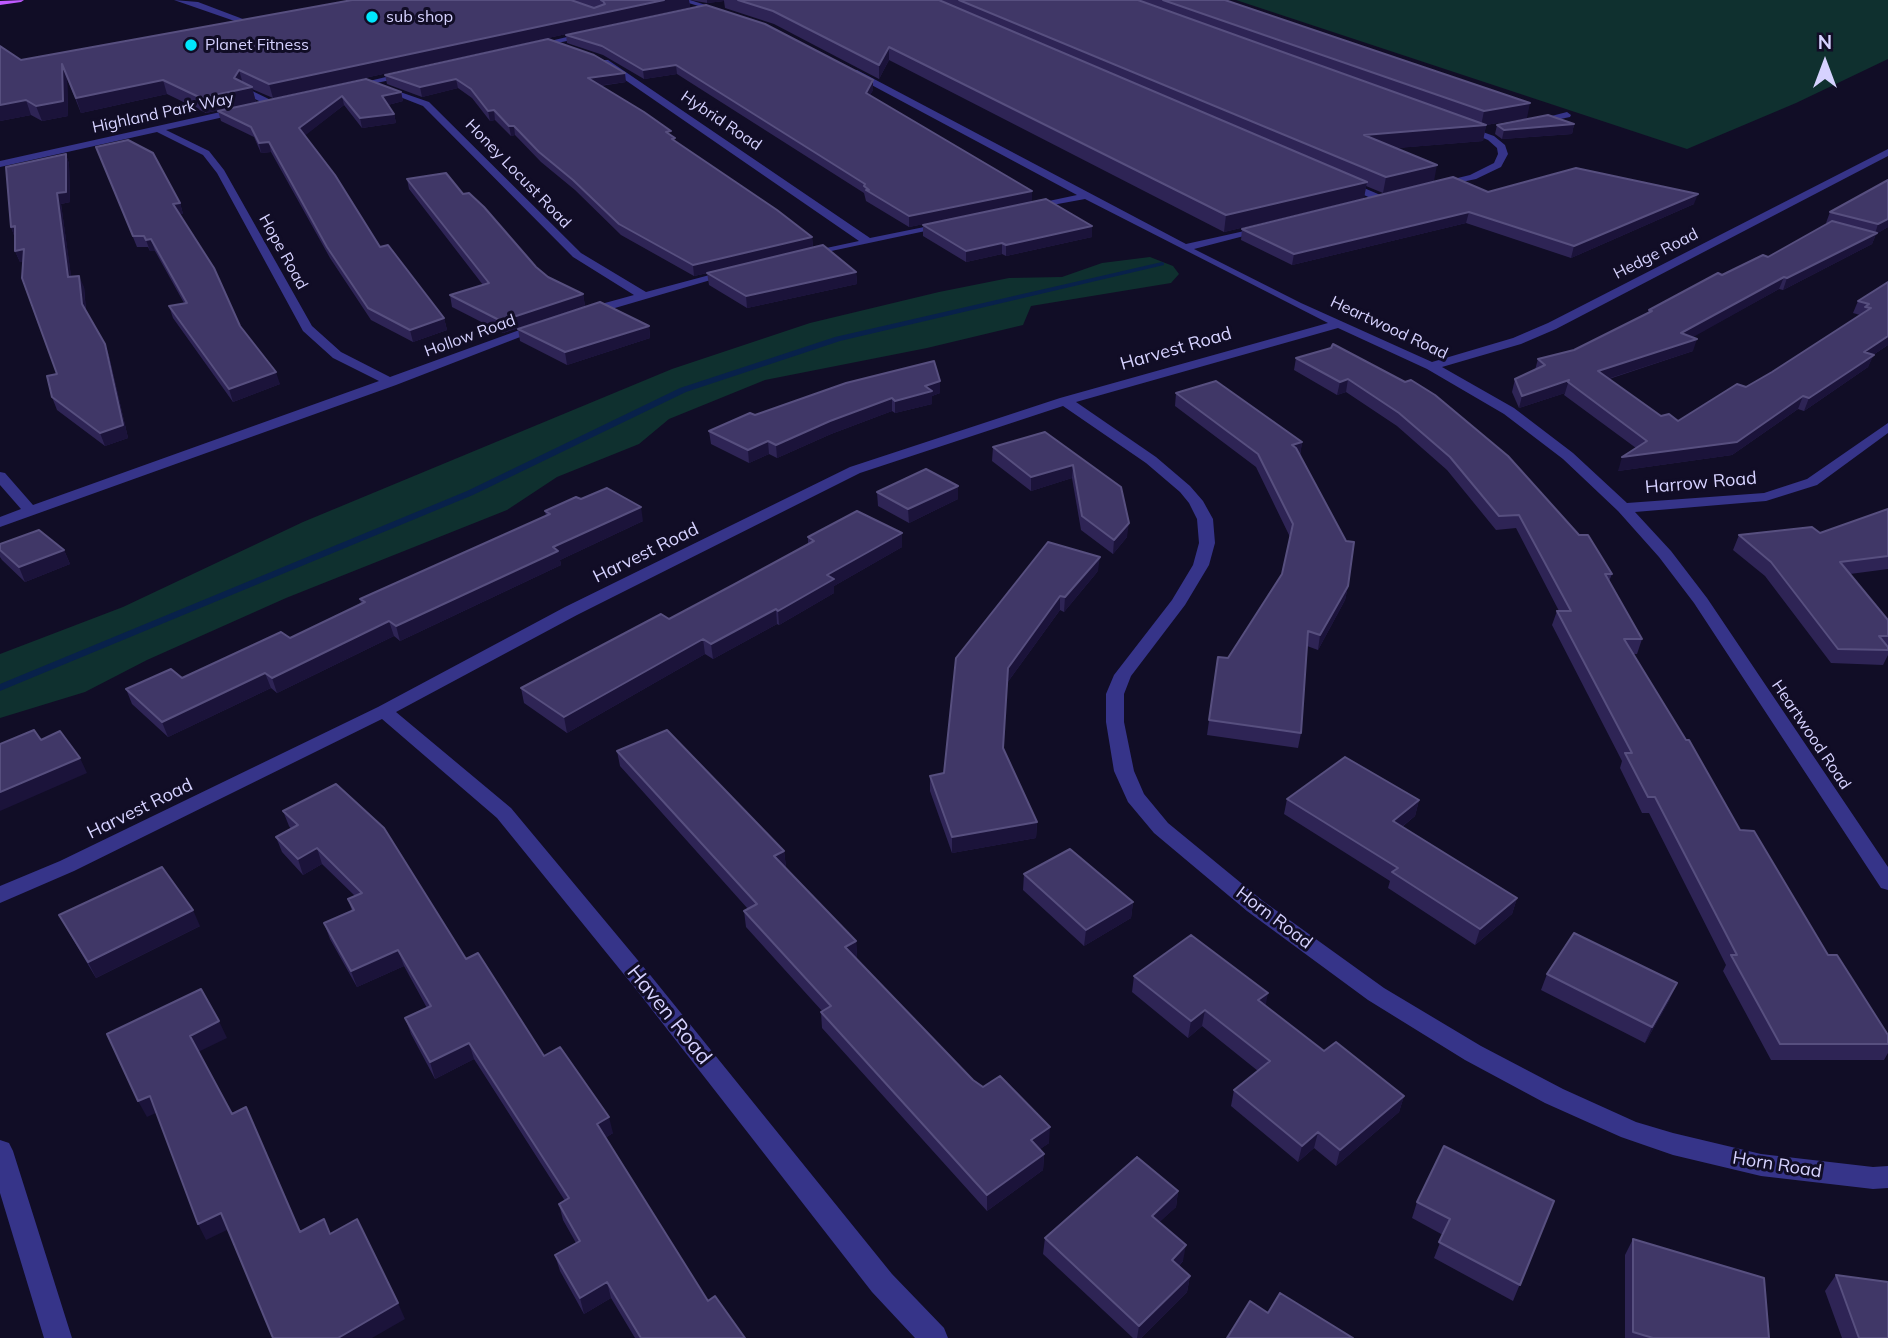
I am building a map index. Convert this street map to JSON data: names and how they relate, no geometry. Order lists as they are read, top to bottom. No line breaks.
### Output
{"streets":{"street":["Highland Park Way","Hybrid Road","Honey Locust Road","Hope Road","Hedge Road","Heartwood Road","Hollow Road","Harvest Road","Harrow Road","Horn Road","Haven Road"]},"crossings":[["Highland Park Way","Hope Road"],["Hope Road","Hollow Road"],["Hedge Road","Heartwood Road"],["Heartwood Road","Harvest Road"],["Heartwood Road","Harrow Road"],["Harvest Road","Horn Road"],["Harvest Road","Haven Road"]],"places":["sub shop","Planet Fitness"],"north":"top"}
